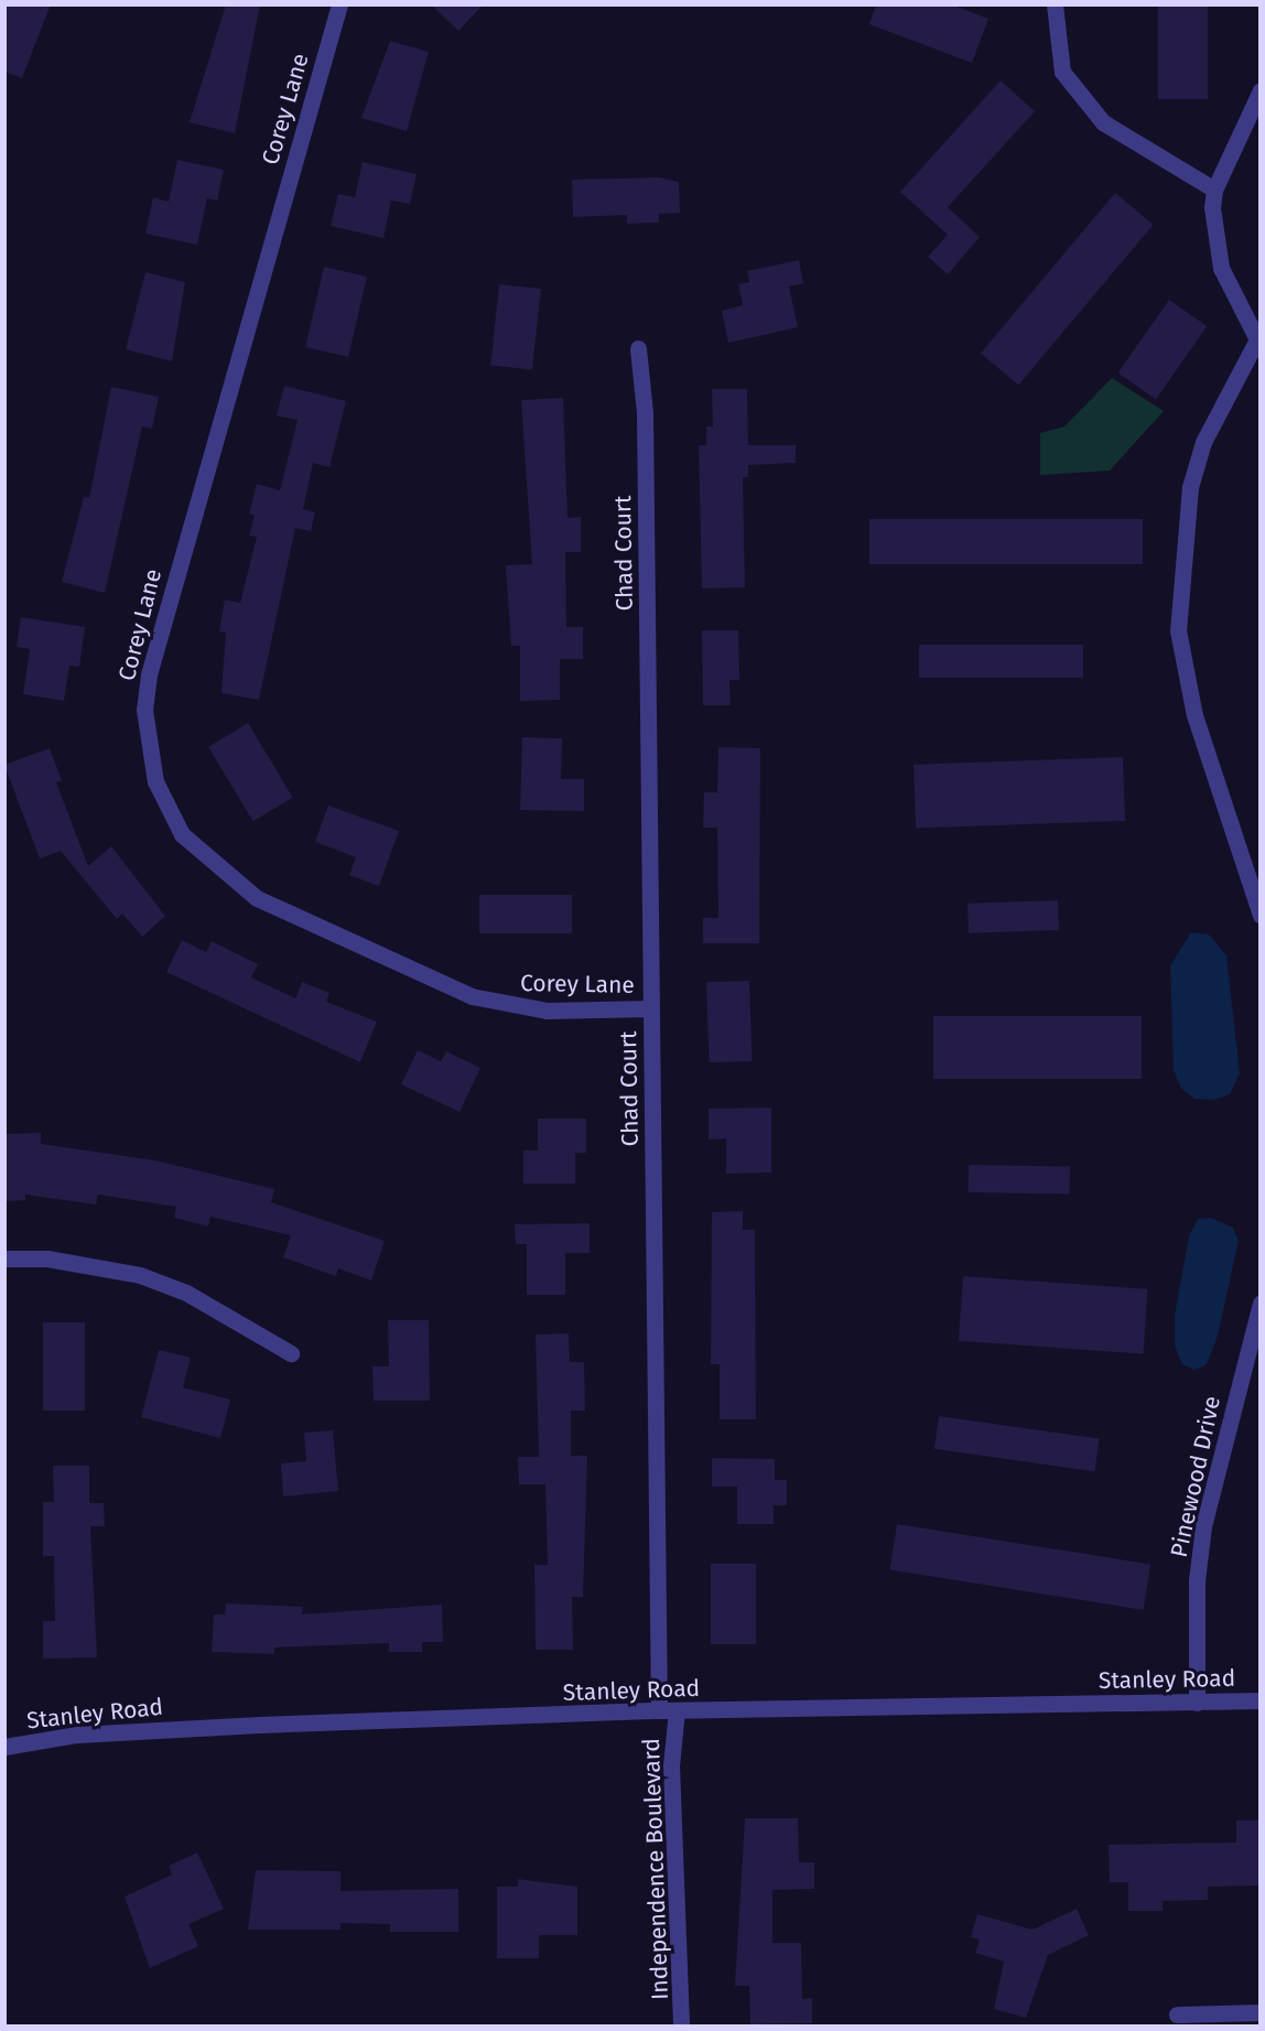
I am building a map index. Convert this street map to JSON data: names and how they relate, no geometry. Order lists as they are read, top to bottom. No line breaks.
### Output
{"streets":{"street":["Corey Lane","Chad Court","Pinewood Drive","Stanley Road","Independence Boulevard"]},"crossings":[["Corey Lane","Chad Court"],["Chad Court","Stanley Road"],["Chad Court","Independence Boulevard"],["Pinewood Drive","Stanley Road"],["Stanley Road","Independence Boulevard"]]}
